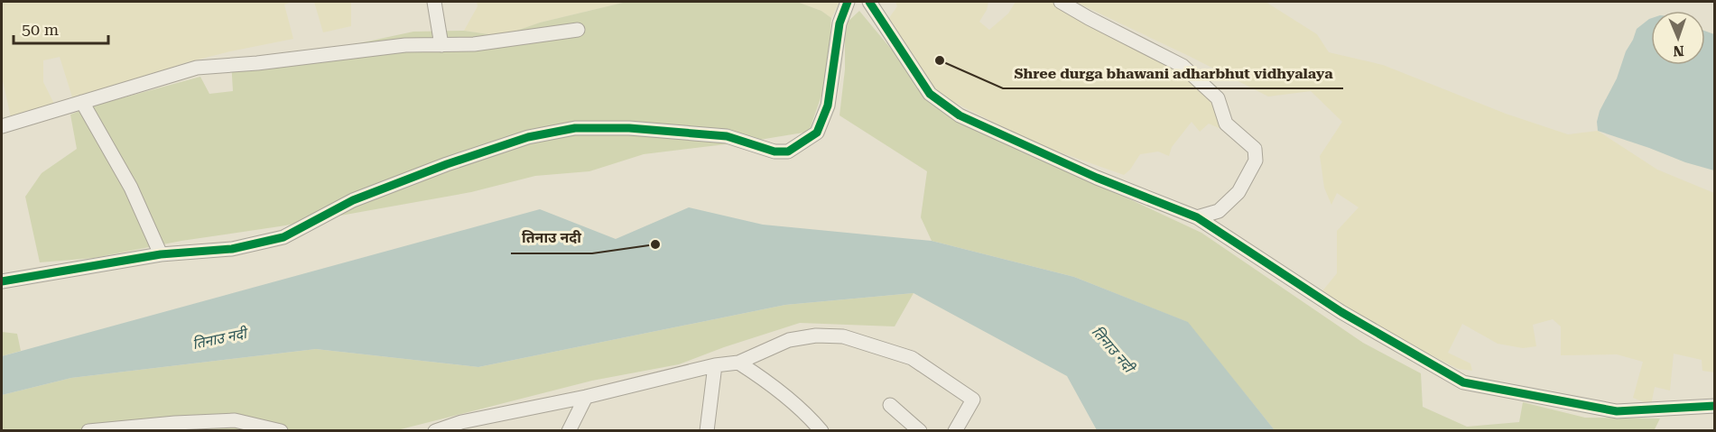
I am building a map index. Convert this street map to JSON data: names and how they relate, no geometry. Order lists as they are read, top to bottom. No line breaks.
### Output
{"water":["तिनाउ नदी"],"places":["Shree durga bhawani adharbhut vidhyalaya","तिनाउ नदी"],"scale_bar":"50 m","north":"bottom"}
